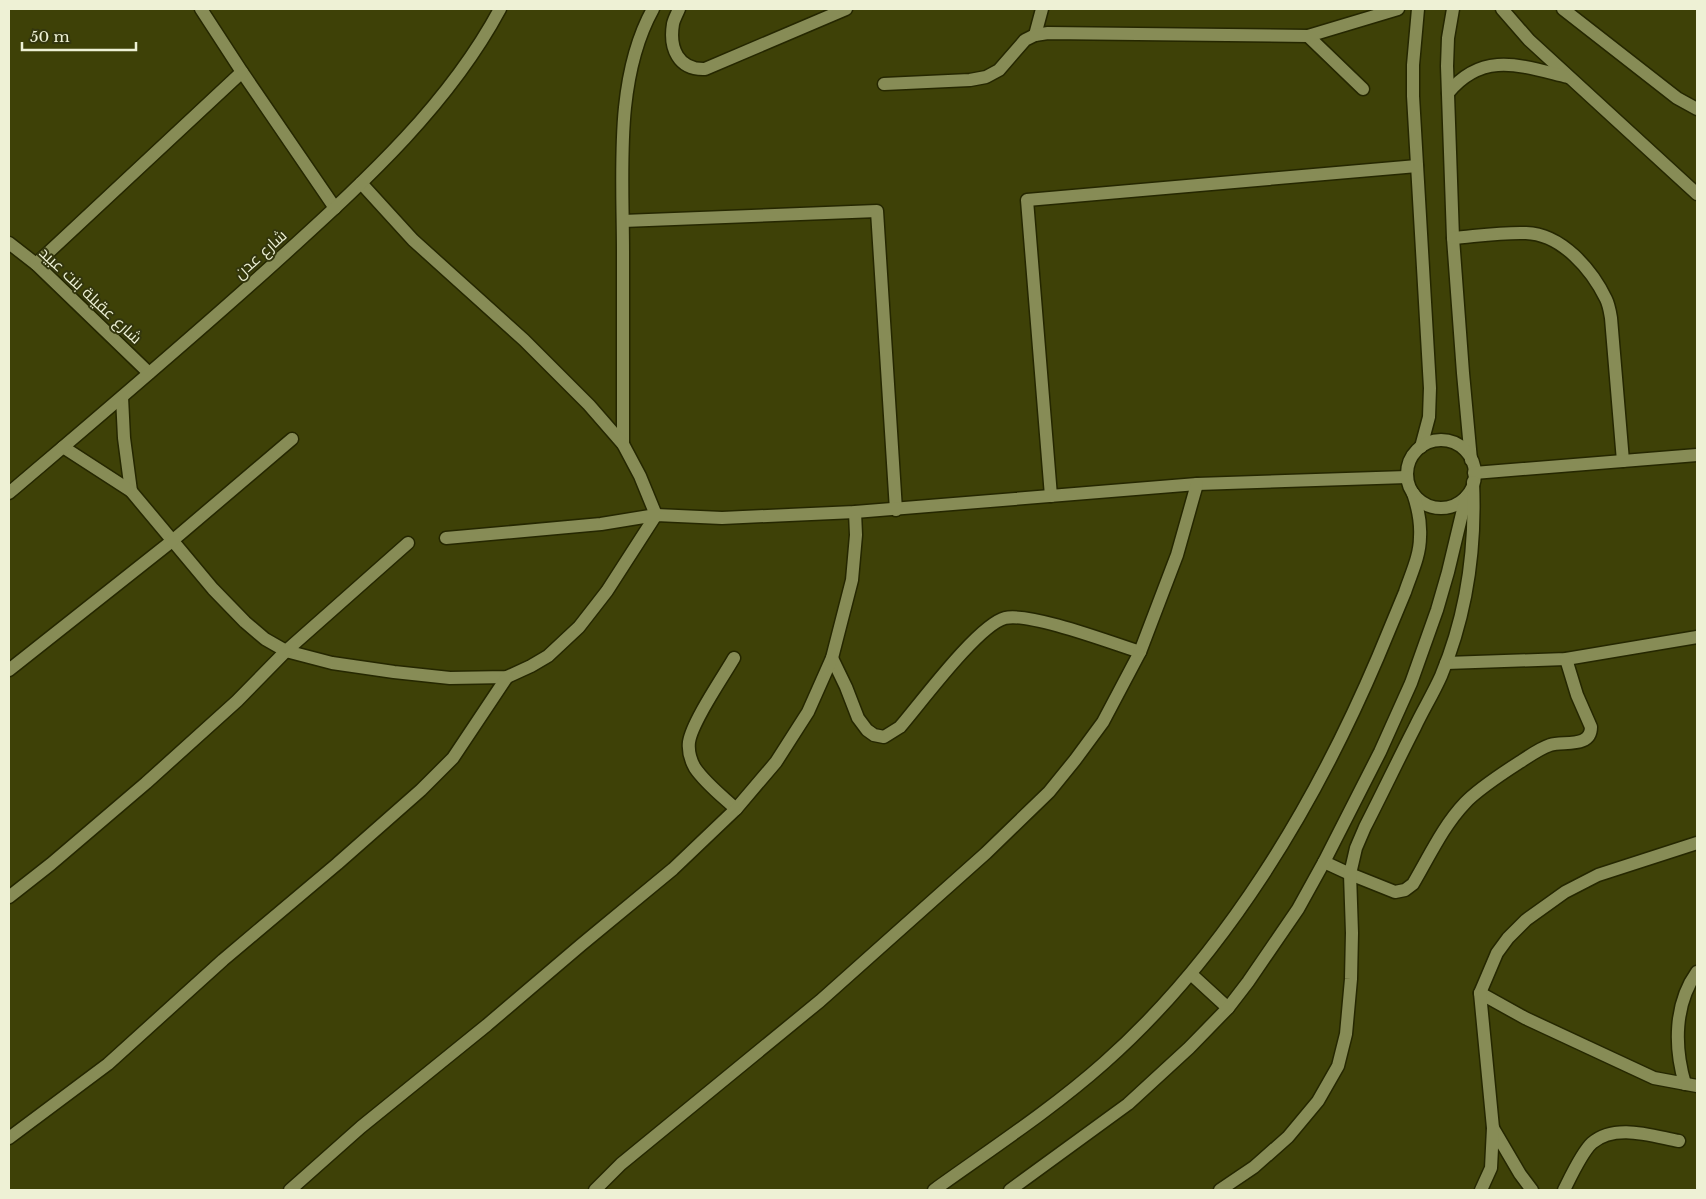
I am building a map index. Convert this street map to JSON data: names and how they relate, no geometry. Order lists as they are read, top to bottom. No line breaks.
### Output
{"streets":{"street":["شارع عدن","شارع عقيلة بنت عبيد"]},"crossings":[["شارع عدن","شارع عقيلة بنت عبيد"]],"scale_bar":"50 m"}
